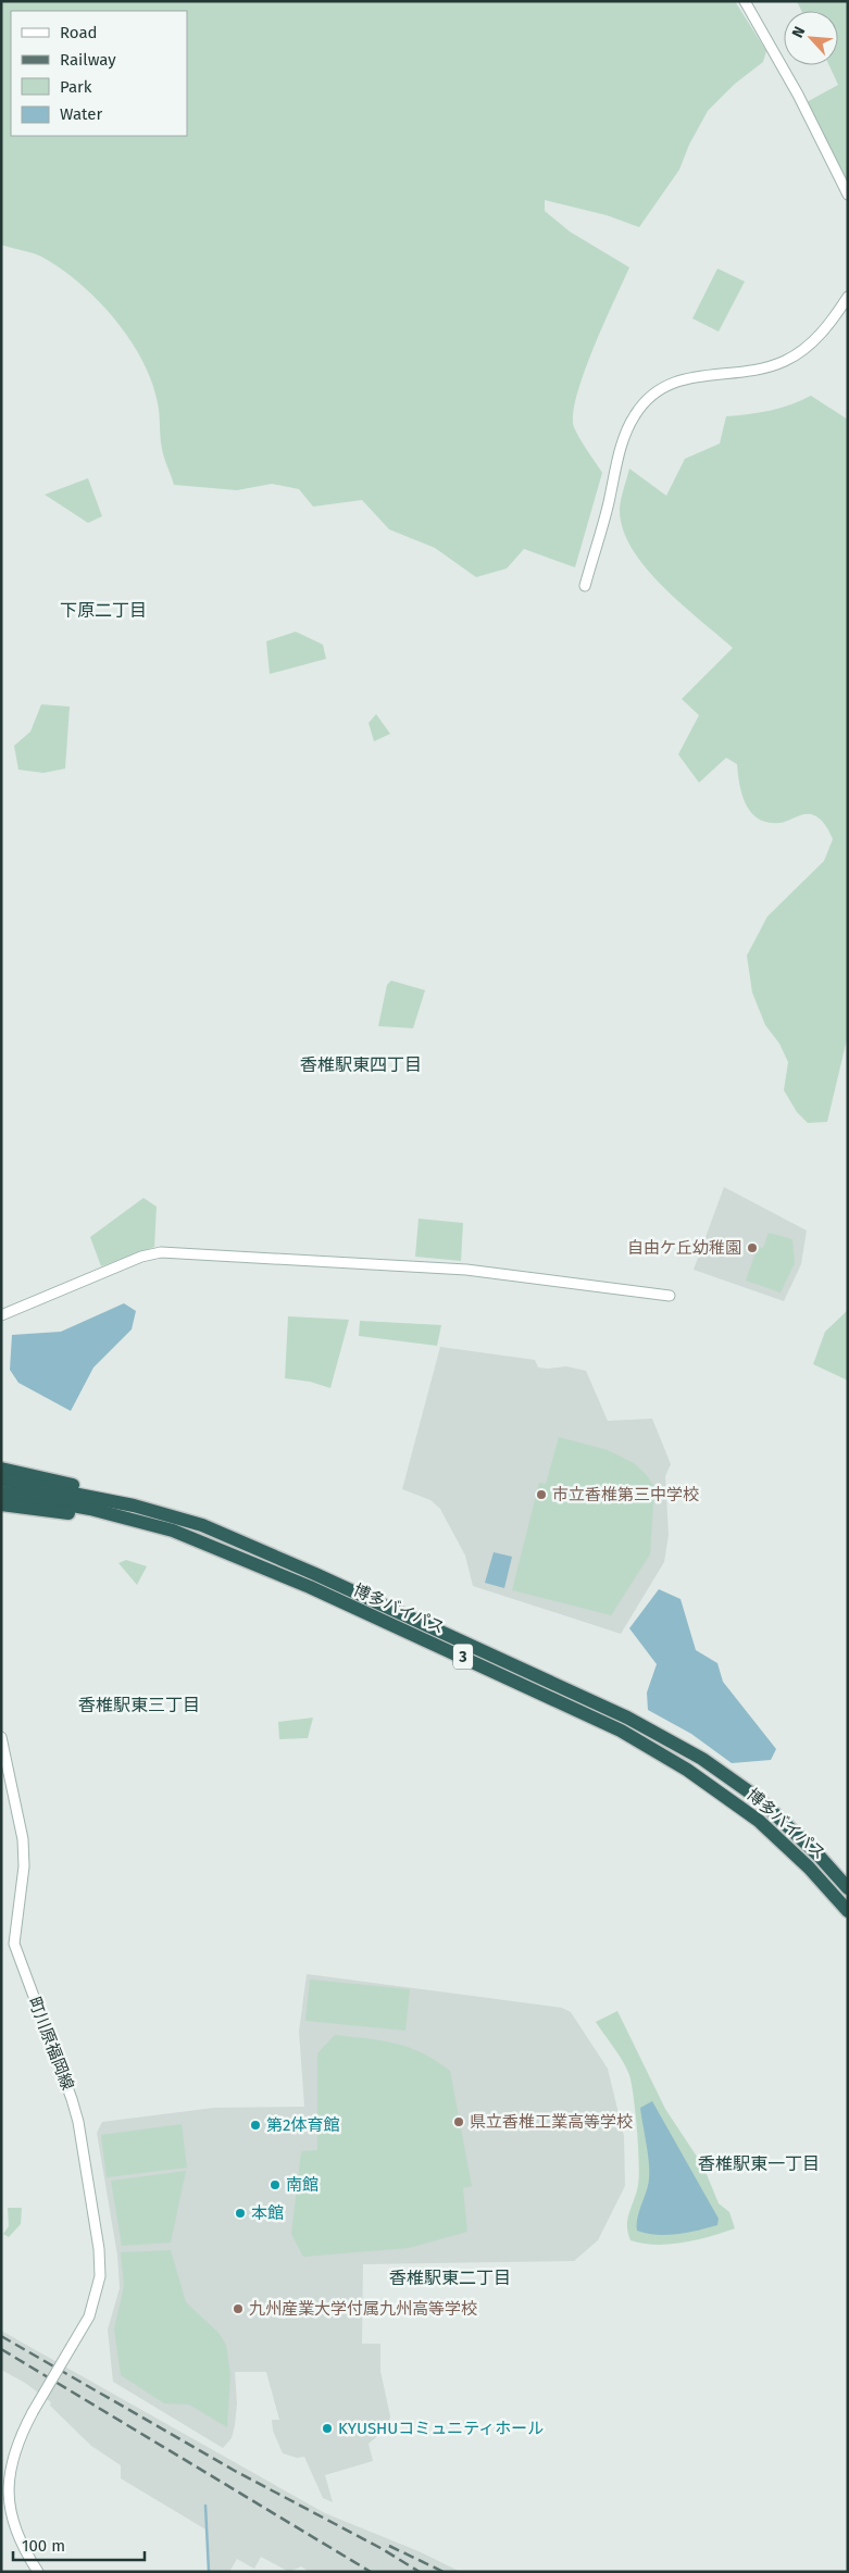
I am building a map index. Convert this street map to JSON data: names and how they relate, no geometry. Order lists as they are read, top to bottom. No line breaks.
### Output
{"streets":{"highway":["博多バイパス","3"],"street":["町川原福岡線"]},"districts":["下原二丁目","香椎駅東四丁目","香椎駅東三丁目","香椎駅東一丁目","香椎駅東二丁目"],"places":["自由ケ丘幼稚園","市立香椎第三中学校","県立香椎工業高等学校","第2体育館","南館","本館","九州産業大学付属九州高等学校","KYUSHUコミュニティホール"],"legend":["Road","Railway","Park","Water"],"scale_bar":"100 m","north":"top left"}
